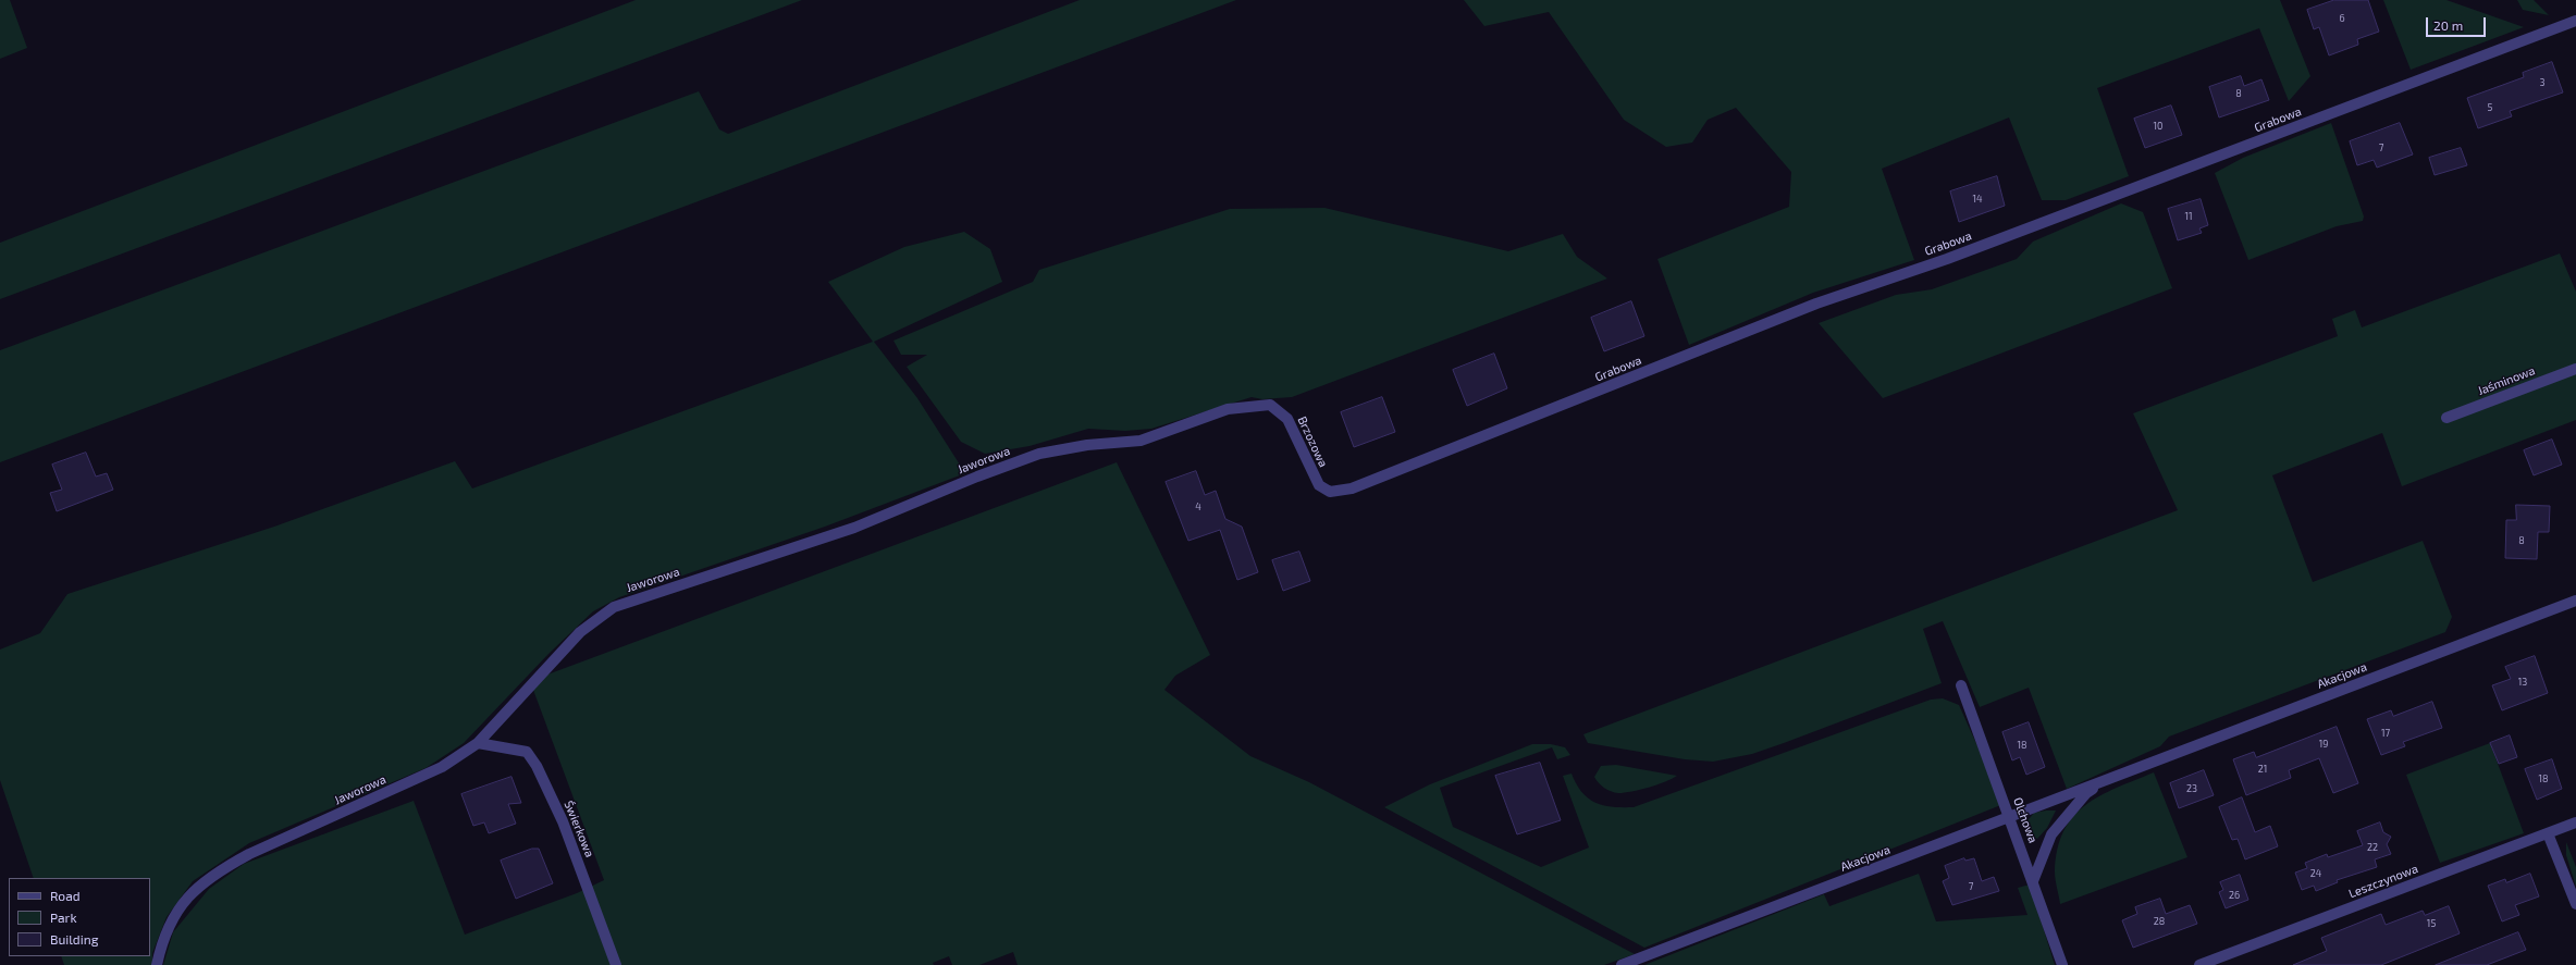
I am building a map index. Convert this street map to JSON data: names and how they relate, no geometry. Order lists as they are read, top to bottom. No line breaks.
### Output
{"streets":{"street":["Grabowa","Jaśminowa","Brzozowa","Jaworowa","Akacjowa","Olchowa","Świerkowa","Leszczynowa"]},"crossings":[["Grabowa","Brzozowa"],["Brzozowa","Jaworowa"],["Jaworowa","Świerkowa"],["Akacjowa","Olchowa"]],"house_numbers":["6","3","8","5","10","7","14","11","4","8","13","17","19","18","21","18","23","22","24","7","26","28","15"],"legend":["Road","Park","Building"],"scale_bar":"20 m"}
